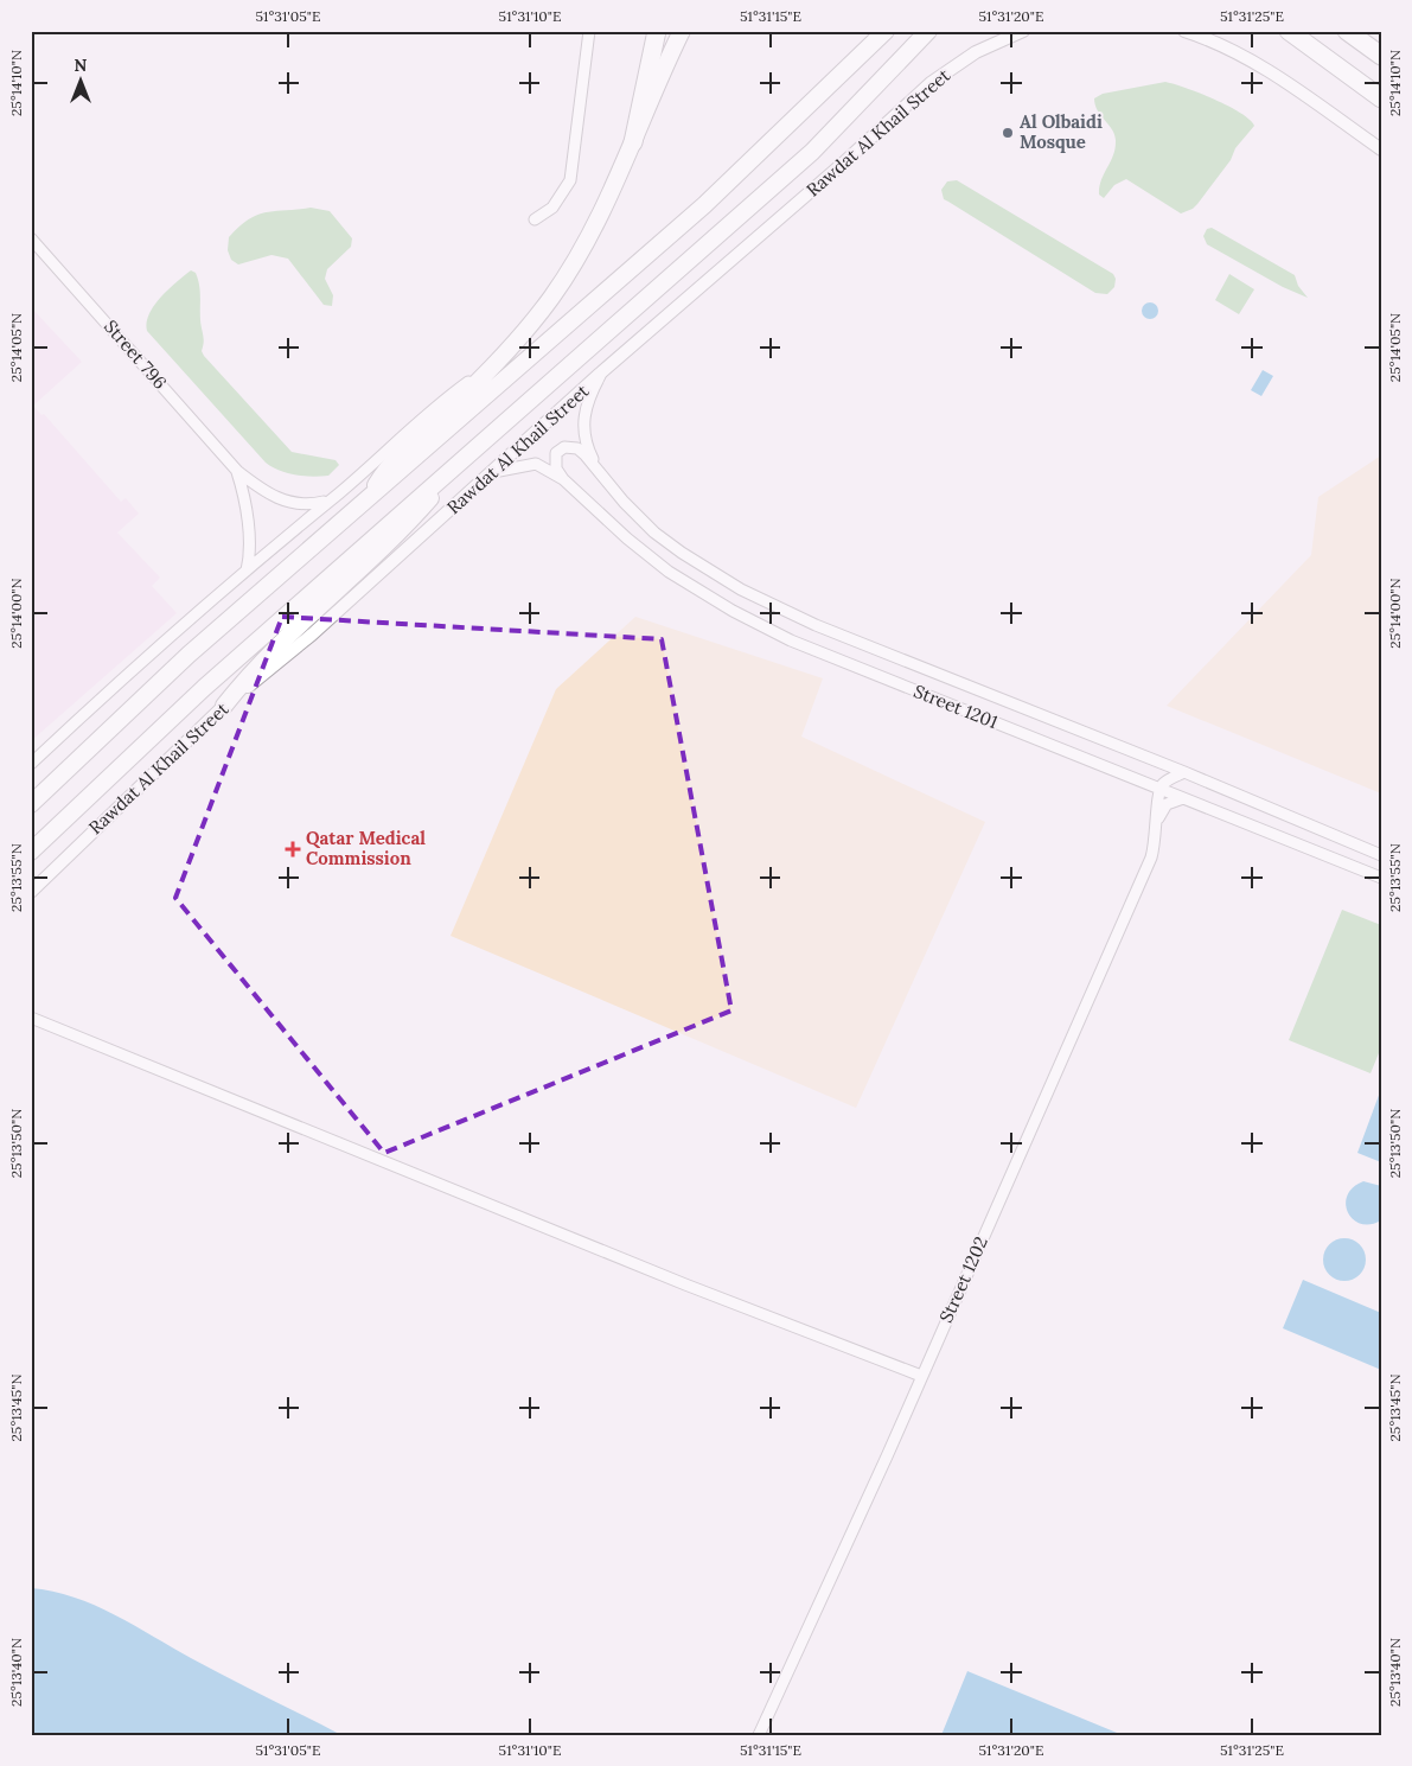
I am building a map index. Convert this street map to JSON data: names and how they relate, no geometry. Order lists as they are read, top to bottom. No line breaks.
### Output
{"streets":{"highway":["Rawdat Al Khail Street"],"street":["Street 796","Street 1201","Street 1202"]},"crossings":[["Rawdat Al Khail Street","Street 1201"],["Street 1201","Street 1202"]],"places":{"other":["Al Olbaidi Mosque"],"health":["Qatar Medical Commission"]},"north":"top","coordinates":["51°31'05\"E","51°31'10\"E","51°31'15\"E","51°31'20\"E","51°31'25\"E","25°14'10\"N","25°14'05\"N","25°14'00\"N","25°13'55\"N","25°13'50\"N","25°13'45\"N","25°13'40\"N"]}
